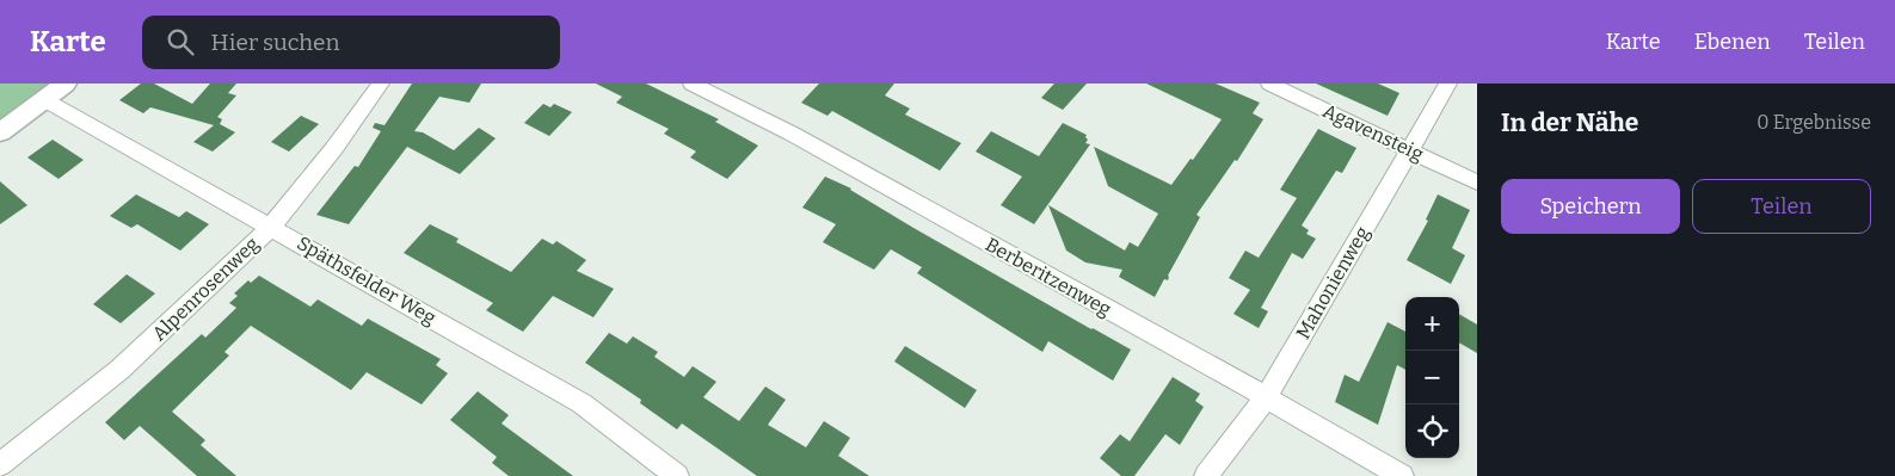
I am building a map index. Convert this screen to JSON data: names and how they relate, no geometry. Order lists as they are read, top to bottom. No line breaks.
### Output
{"streets":{"street":["Agavensteig","Berberitzenweg","Späthsfelder Weg","Mahonienweg","Alpenrosenweg"]},"crossings":[["Agavensteig","Mahonienweg"],["Berberitzenweg","Mahonienweg"],["Späthsfelder Weg","Alpenrosenweg"]],"page":{"header":"Karte","search":"Hier suchen","nav":["Karte","Ebenen","Teilen"],"heading":["In der Nähe","0 Ergebnisse"],"buttons":["Speichern","Teilen"],"map_buttons":["+","−"]}}
